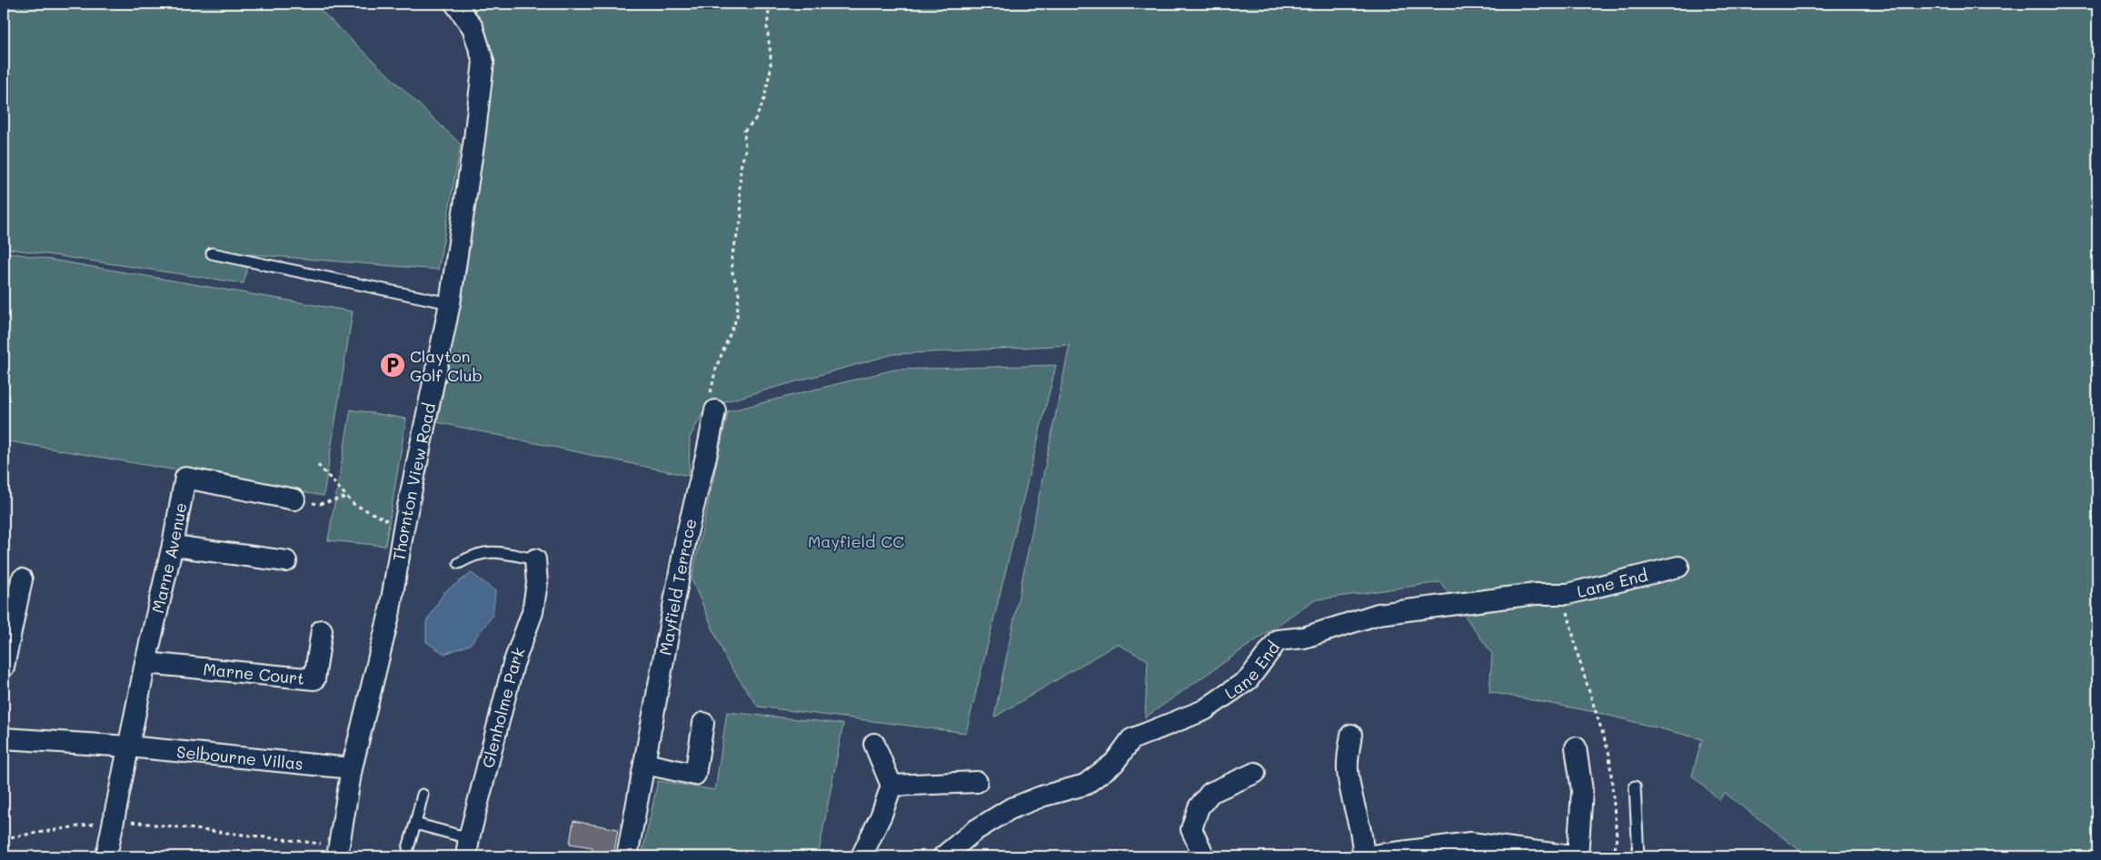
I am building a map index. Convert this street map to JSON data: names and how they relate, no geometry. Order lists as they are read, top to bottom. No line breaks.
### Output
{"streets":{"street":["Thornton View Road","Marne Avenue","Lane End","Mayfield Terrace","Marne Court","Glenholme Park","Selbourne Villas"]},"crossings":[["Thornton View Road","Selbourne Villas"],["Marne Avenue","Marne Court"],["Marne Avenue","Selbourne Villas"]],"parks":["Mayfield CC"],"places":{"parking":["Clayton Golf Club"]}}
